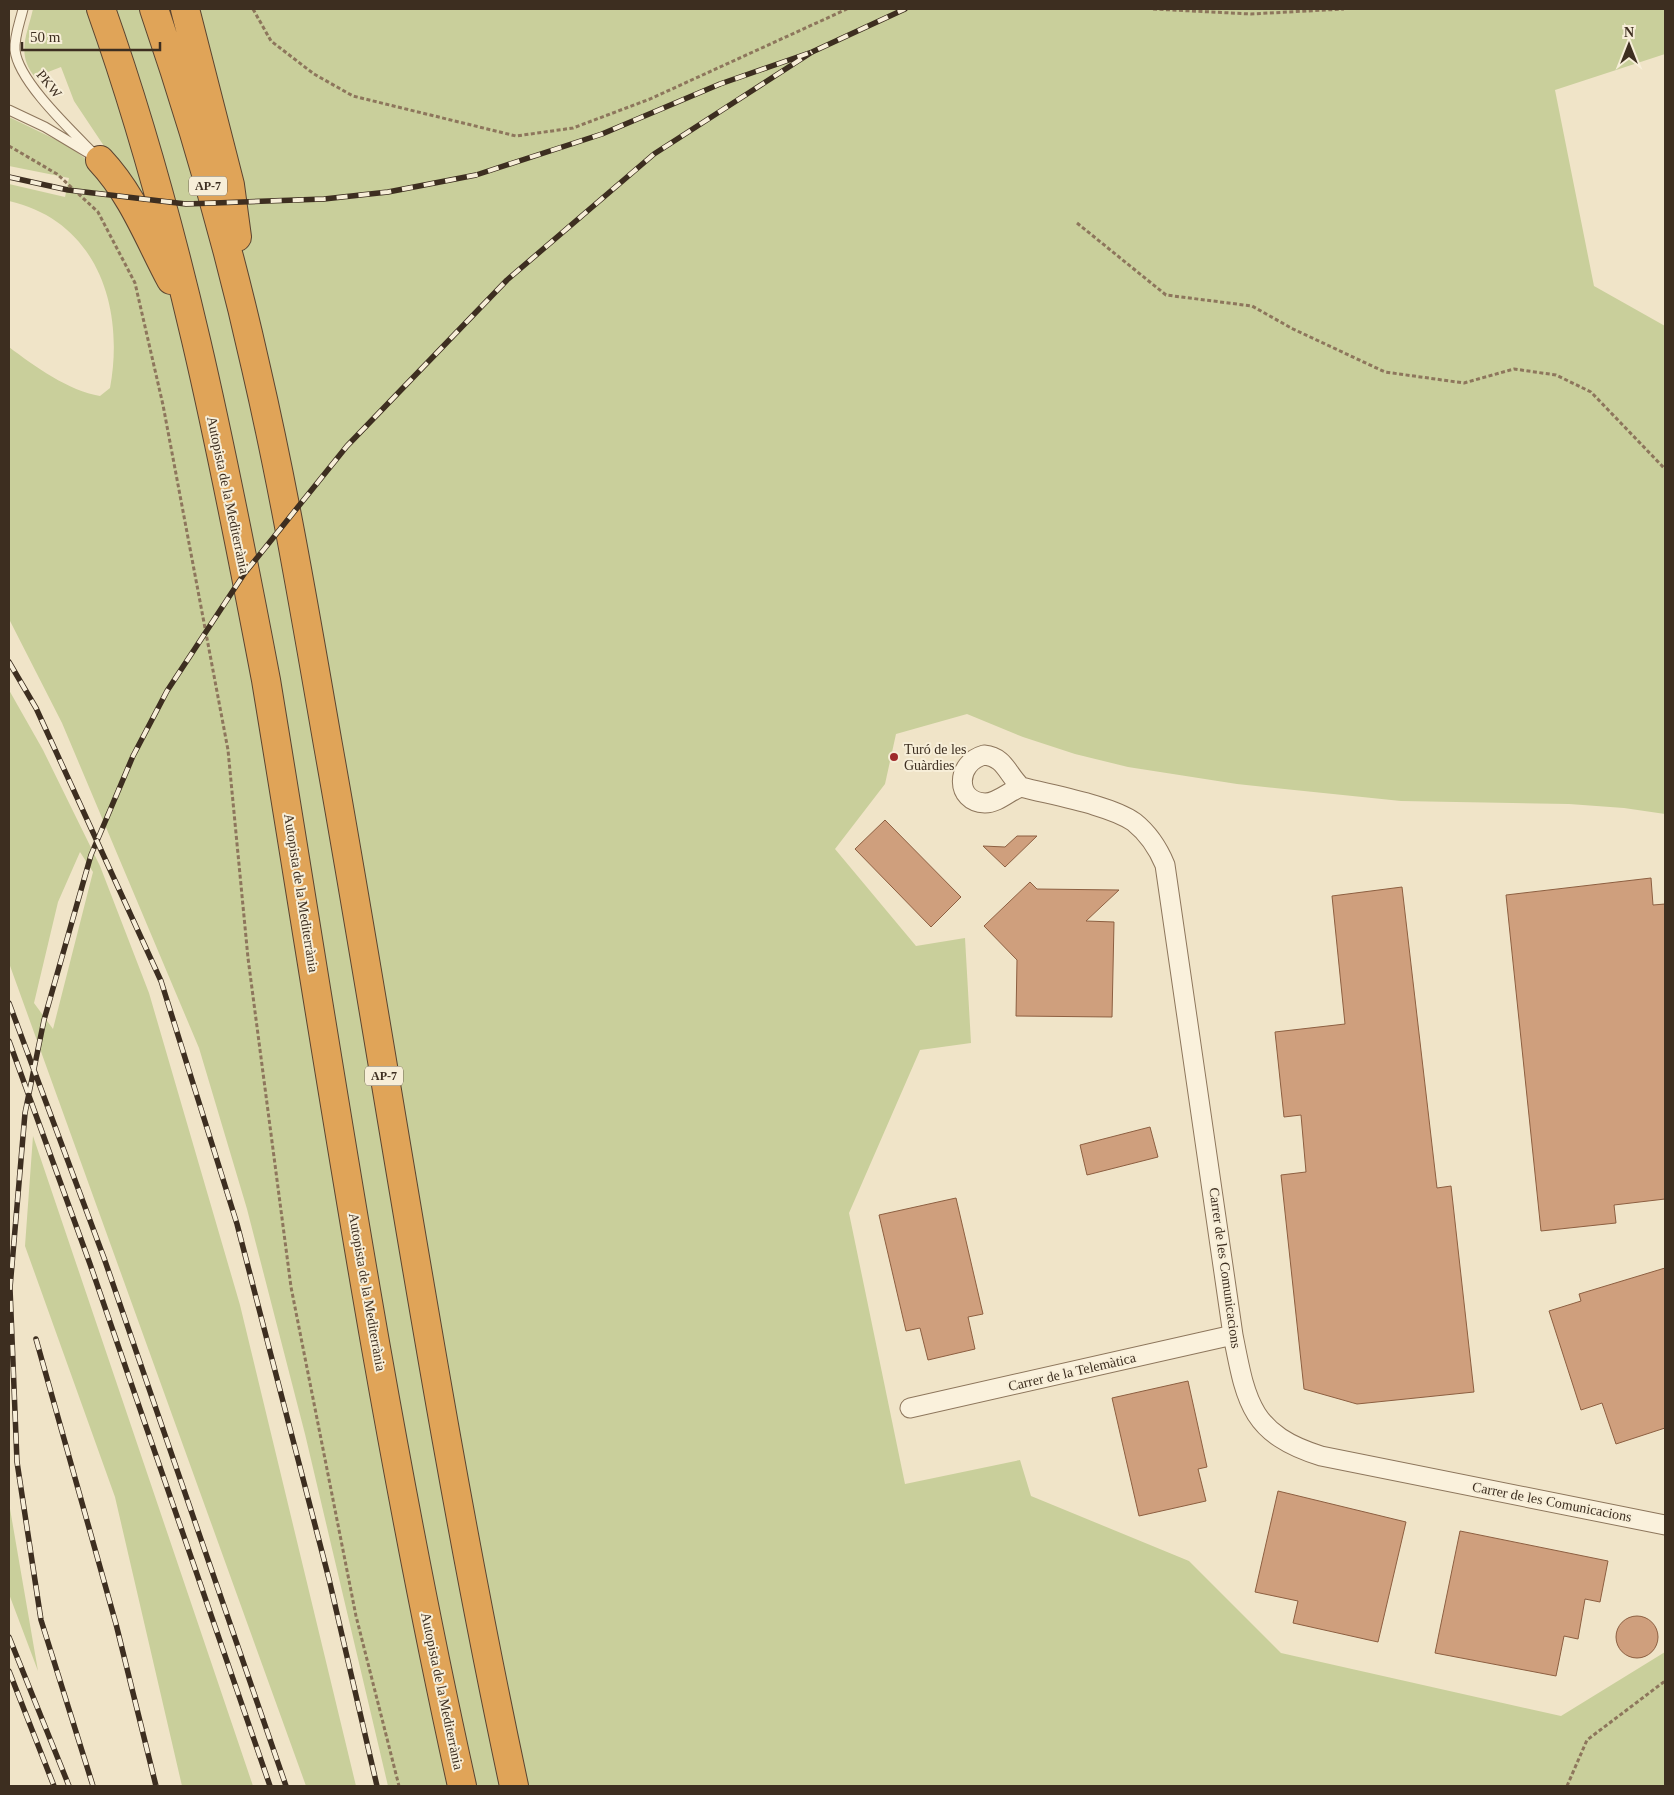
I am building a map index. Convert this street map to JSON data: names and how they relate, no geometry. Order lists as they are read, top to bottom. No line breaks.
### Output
{"streets":{"highway":["AP-7","Autopista de la Mediterrània"],"street":["Carrer de les Comunicacions","Carrer de la Telemàtica"],"lane":["PKW"]},"crossings":[["Carrer de les Comunicacions","Carrer de la Telemàtica"]],"places":["Turó de les Guàrdies"],"scale_bar":"50 m","north":"top"}
